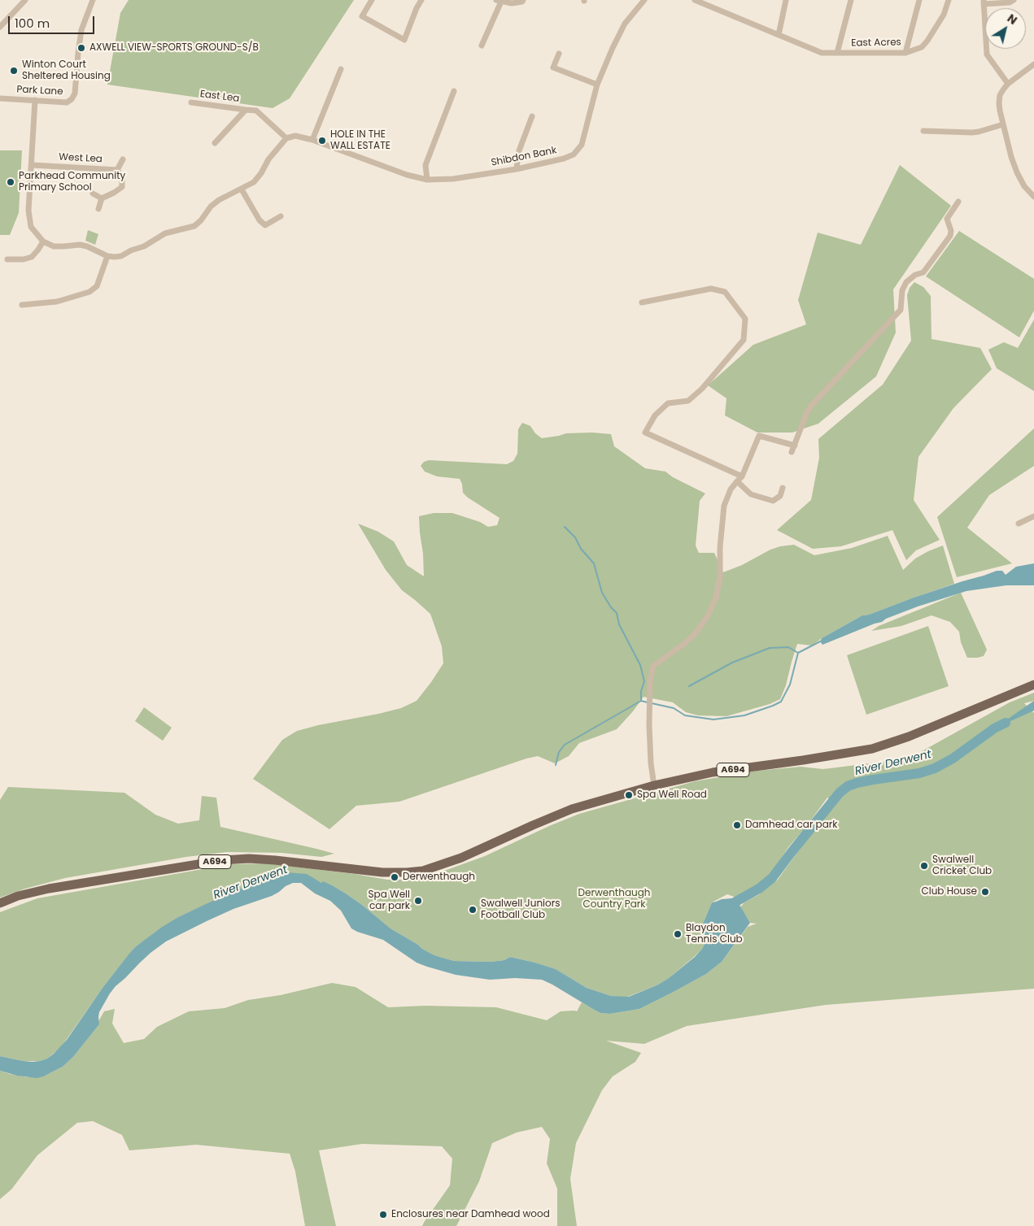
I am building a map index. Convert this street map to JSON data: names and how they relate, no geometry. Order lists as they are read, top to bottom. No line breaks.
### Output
{"streets":{"main road":["A694"],"street":["East Acres","Park Lane","East Lea","Shibdon Bank","West Lea"]},"crossings":[["East Lea","Shibdon Bank"]],"water":["River Derwent"],"parks":["Derwenthaugh Country Park"],"places":["AXWELL VIEW-SPORTS GROUND-S/B","Winton Court Sheltered Housing","HOLE IN THE WALL ESTATE","Parkhead Community Primary School","Spa Well Road","Damhead car park","Swalwell Cricket Club","Derwenthaugh","Club House","Spa Well car park","Swalwell Juniors Football Club","Blaydon Tennis Club","Enclosures near Damhead wood"],"scale_bar":"100 m","north":"top right"}
